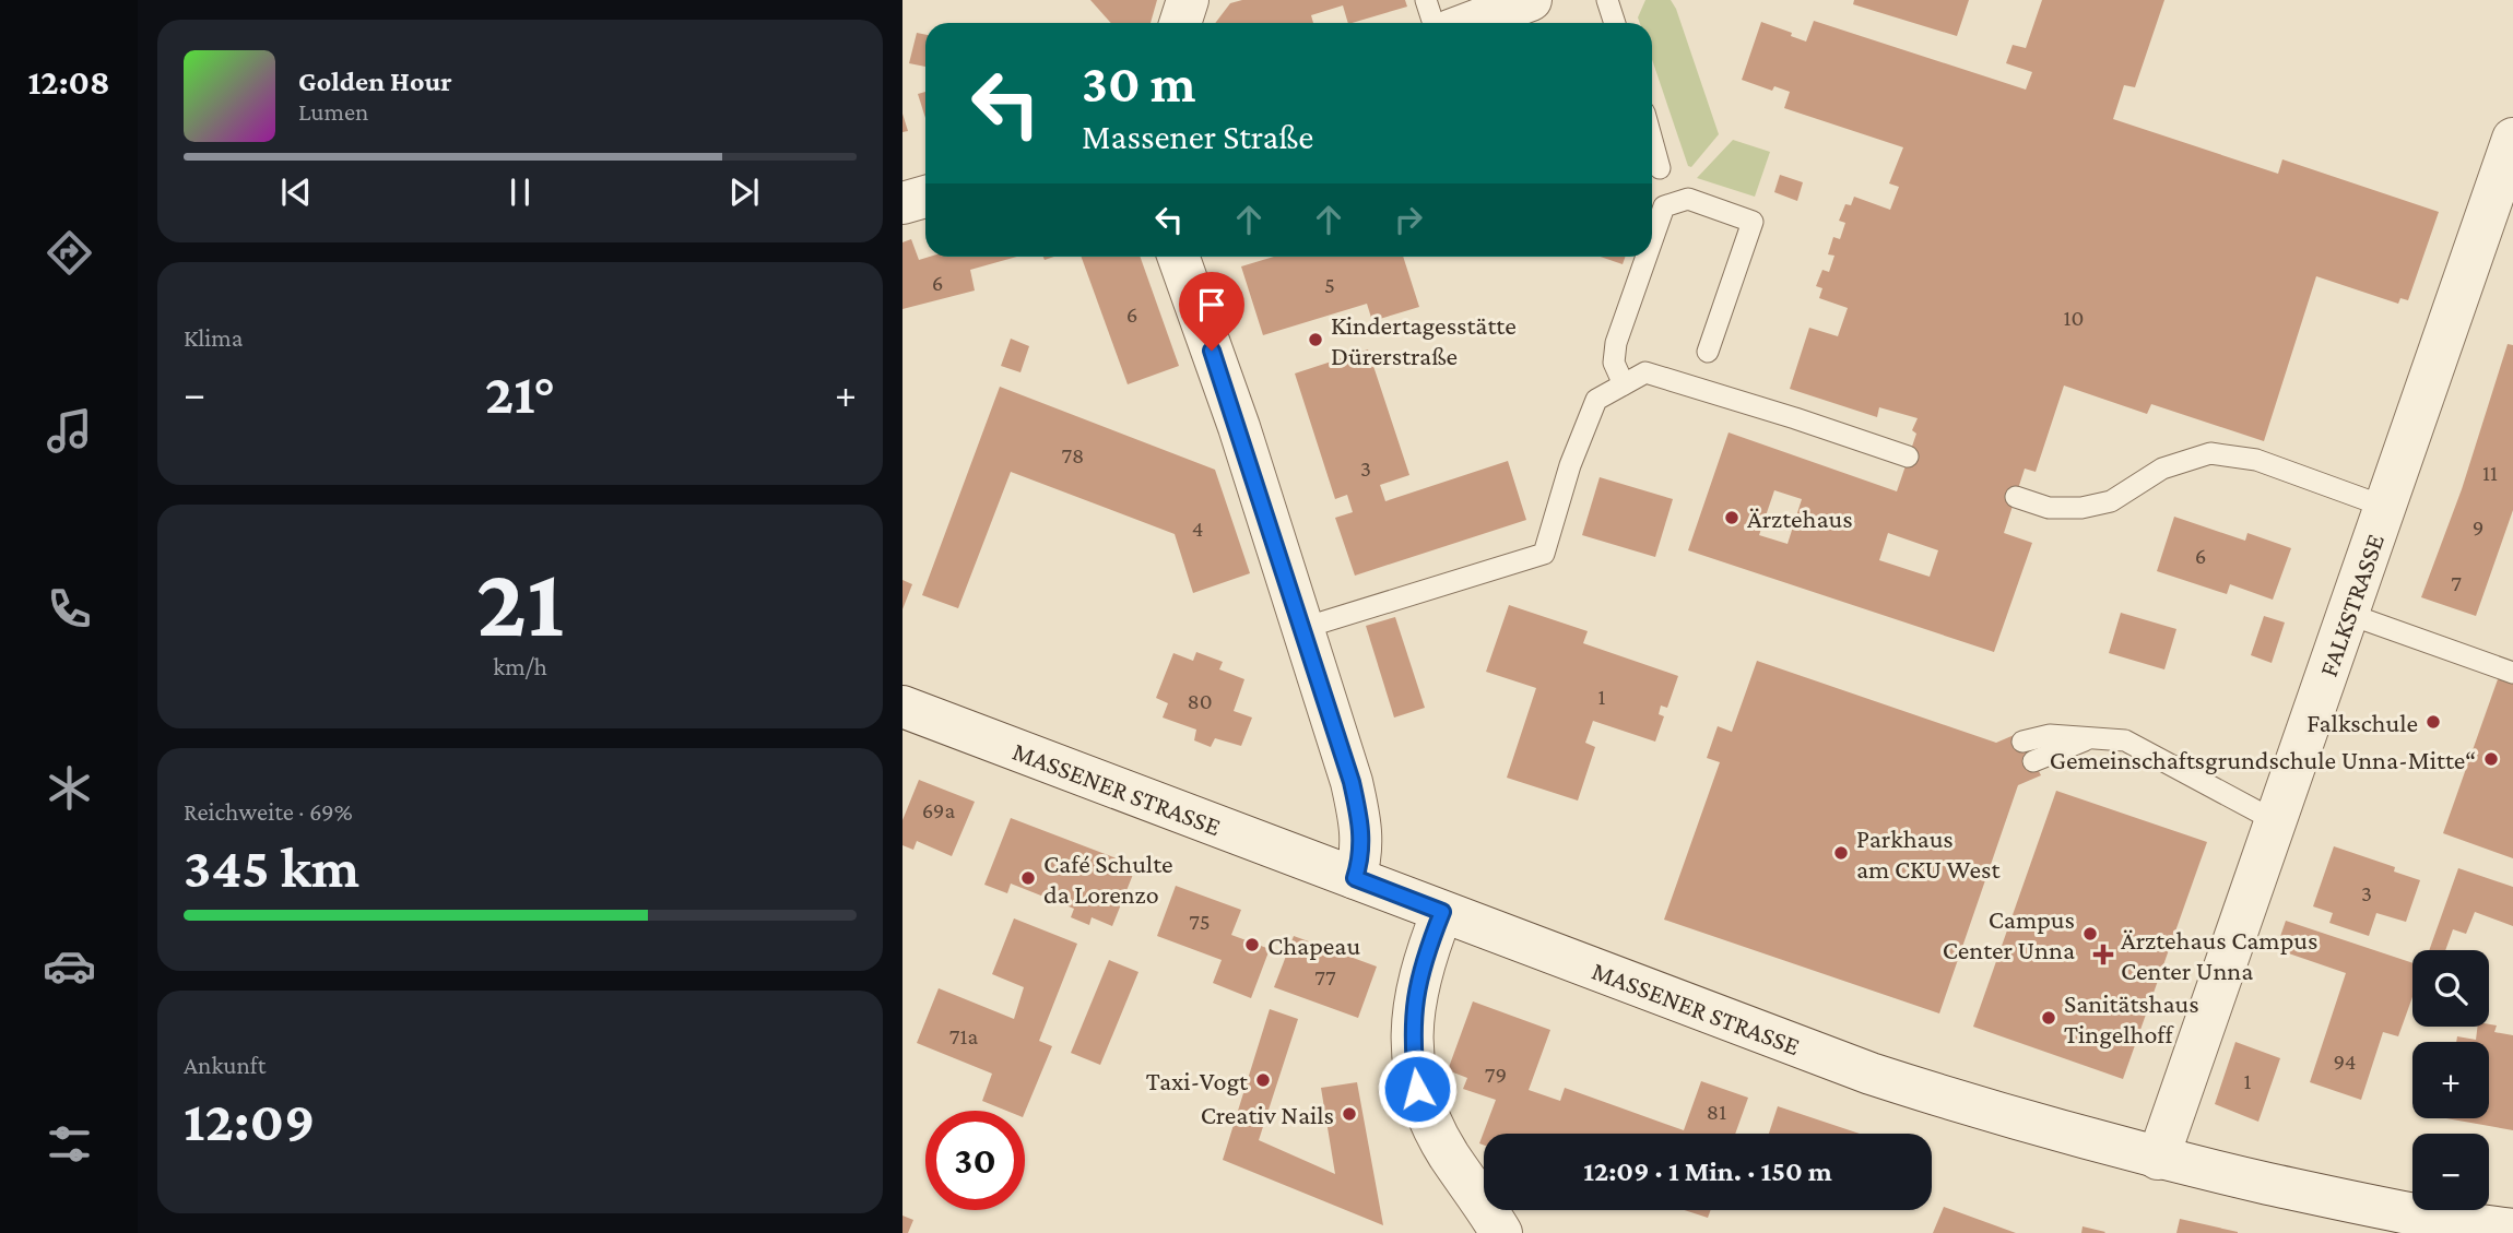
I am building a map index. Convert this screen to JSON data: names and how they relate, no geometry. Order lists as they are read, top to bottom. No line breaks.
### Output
{"streets":{"street":["FALKSTRASSE","MASSENER STRASSE"]},"crossings":[["FALKSTRASSE","MASSENER STRASSE"]],"places":{"other":["Kindertagesstätte Dürerstraße","Ärztehaus","Falkschule","Gemeinschaftsgrundschule Unna-Mitte“","Parkhaus am CKU West","Café Schulte da Lorenzo","Campus Center Unna","Chapeau","Sanitätshaus Tingelhoff","Taxi-Vogt","Creativ Nails"],"health":["Ärztehaus Campus Center Unna"]},"house_numbers":["6","5","6","10","78","3","11","9","4","6","7","1","80","69a","3","75","77","71a","94","79","1","81"],"page":{"tabs":"12:08","turn":["30 m","Massener Straße"],"song":["Golden Hour","Lumen"],"tile":["Klima",["21","km/h"],["Reichweite · 69%","345 km"],["Ankunft","12:09"]],"heat":["−","21°","+"],"map_buttons":["+","−"],"limit":"30","trip":"12:09 · 1 Min. · 150 m"}}
